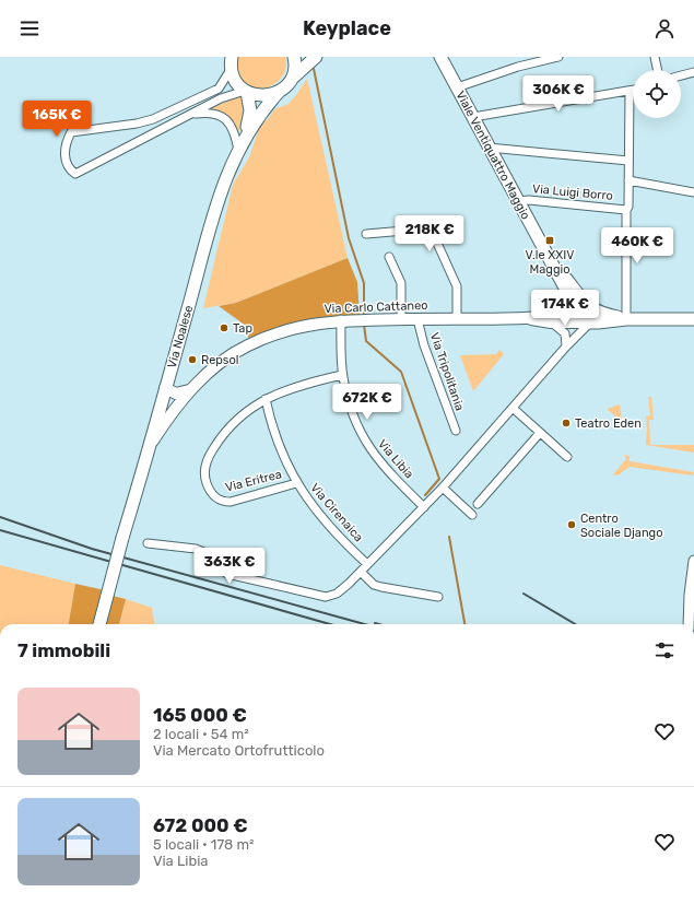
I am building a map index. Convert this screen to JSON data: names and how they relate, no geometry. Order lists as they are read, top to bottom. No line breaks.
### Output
{"streets":{"main road":["Viale Ventiquattro Maggio","Via Carlo Cattaneo","Via Noalese"],"street":["Via Luigi Borro","Via Tripolitania","Via Libia","Via Eritrea","Via Cirenaica"]},"crossings":[["Viale Ventiquattro Maggio","Via Luigi Borro"],["Viale Ventiquattro Maggio","Via Carlo Cattaneo"],["Via Carlo Cattaneo","Via Noalese"],["Via Carlo Cattaneo","Via Tripolitania"],["Via Carlo Cattaneo","Via Libia"],["Via Libia","Via Eritrea"],["Via Eritrea","Via Cirenaica"]],"places":{"transit":["V.le XXIV Maggio"],"other":["Tap","Repsol","Teatro Eden","Centro Sociale Django"]},"page":{"header":"Keyplace","price":["306K €","165K €","218K €","460K €","174K €","672K €","363K €"],"heading":"7 immobili","list":[{"name":"165 000 €","note":"2 locali · 54 m² · Via Mercato Ortofrutticolo"},{"name":"672 000 €","note":"5 locali · 178 m² · Via Libia"}]}}
